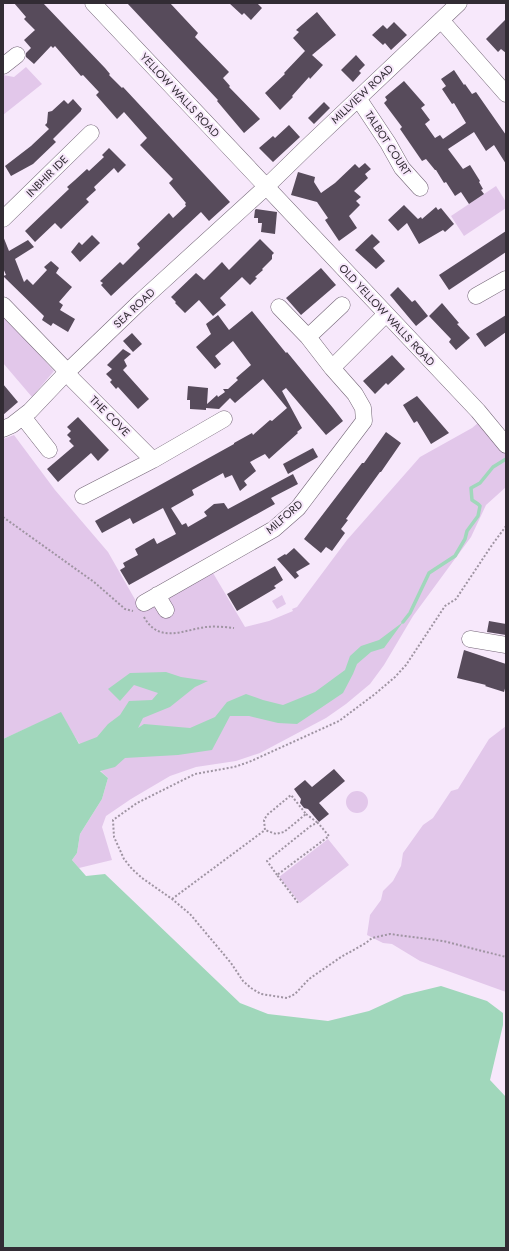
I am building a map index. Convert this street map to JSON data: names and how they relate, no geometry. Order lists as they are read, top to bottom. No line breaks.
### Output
{"streets":{"street":["MILLVIEW ROAD","YELLOW WALLS ROAD","TALBOT COURT","INBHIR IDE","SEA ROAD","OLD YELLOW WALLS ROAD","THE COVE","MILFORD"]},"crossings":[["MILLVIEW ROAD","YELLOW WALLS ROAD"],["MILLVIEW ROAD","TALBOT COURT"],["MILLVIEW ROAD","SEA ROAD"],["MILLVIEW ROAD","OLD YELLOW WALLS ROAD"],["YELLOW WALLS ROAD","SEA ROAD"],["YELLOW WALLS ROAD","OLD YELLOW WALLS ROAD"],["SEA ROAD","OLD YELLOW WALLS ROAD"],["SEA ROAD","THE COVE"]]}
